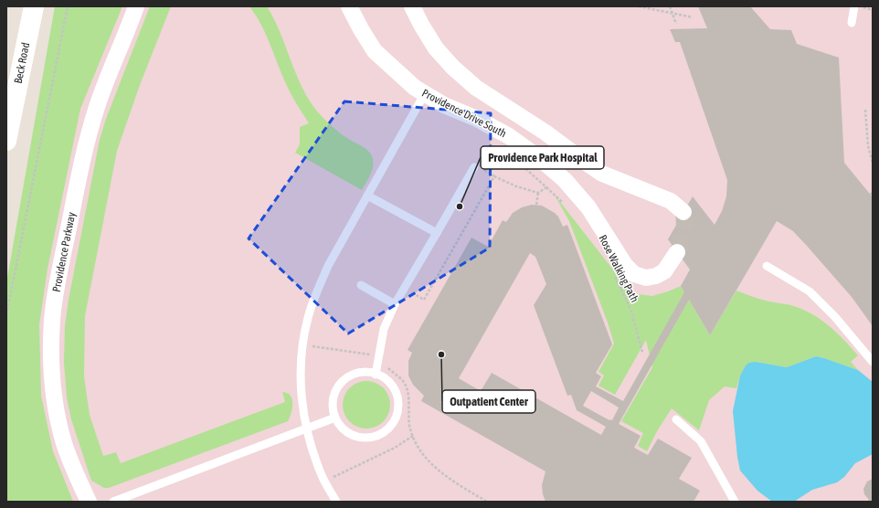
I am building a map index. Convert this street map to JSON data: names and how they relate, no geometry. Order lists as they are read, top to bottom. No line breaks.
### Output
{"streets":{"main road":["Beck Road"],"street":["Providence Drive South","Providence Parkway"],"path":["Rose Walking Path"]},"places":["Providence Park Hospital","Outpatient Center"]}
